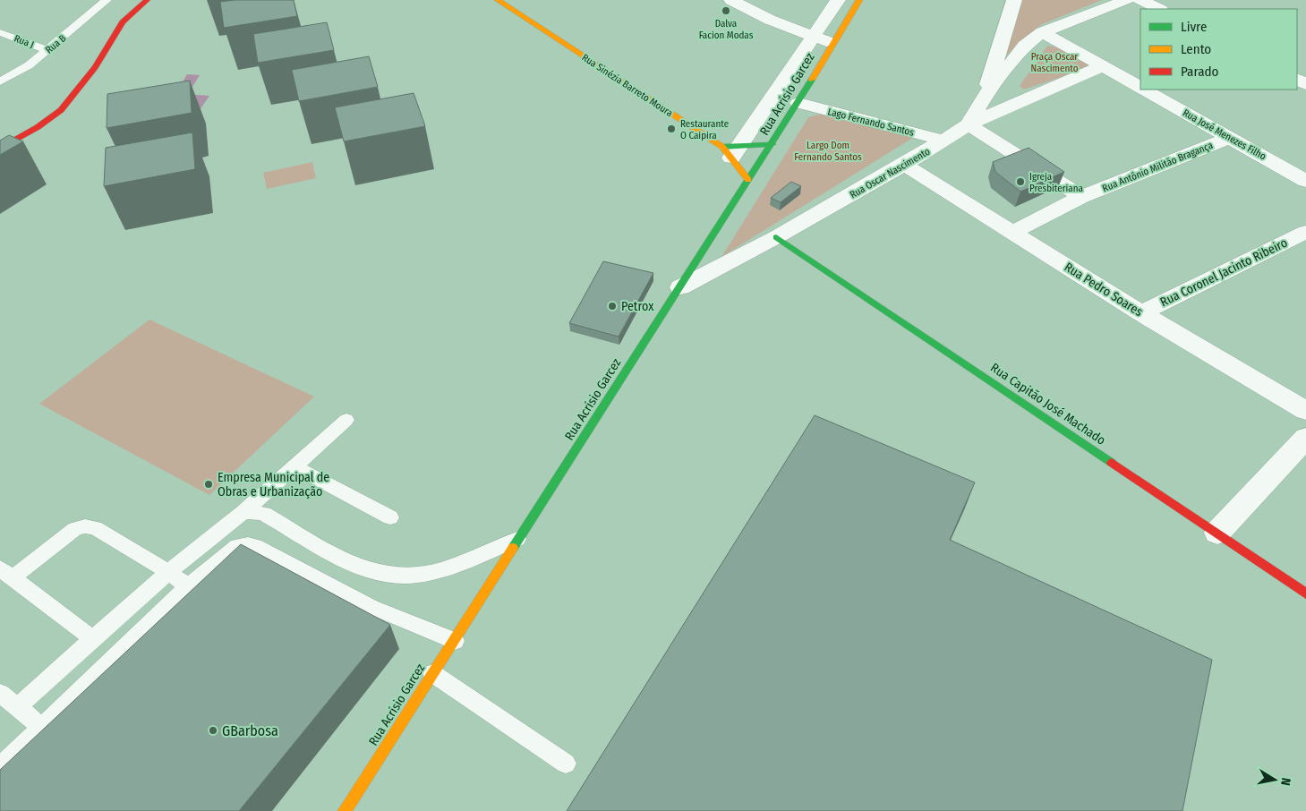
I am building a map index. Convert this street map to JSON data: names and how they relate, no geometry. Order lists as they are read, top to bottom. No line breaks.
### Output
{"streets":{"street":["Rua Sinézia Barreto Moura","Rua Acrísio Garcez","Lago Fernando Santos","Rua José Menezes Filho","Rua Antônio Militão Bragança","Rua Oscar Nascimento","Rua Coronel Jacinto Ribeiro","Rua Pedro Soares","Rua Capitão José Machado"],"lane":["Rua J","Rua B"]},"crossings":[["Rua J","Rua B"],["Rua Sinézia Barreto Moura","Rua Acrísio Garcez"],["Rua Acrísio Garcez","Lago Fernando Santos"],["Rua Acrísio Garcez","Rua Oscar Nascimento"],["Lago Fernando Santos","Rua Oscar Nascimento"],["Rua José Menezes Filho","Rua Antônio Militão Bragança"],["Rua José Menezes Filho","Rua Oscar Nascimento"],["Rua Antônio Militão Bragança","Rua Pedro Soares"],["Rua Oscar Nascimento","Rua Pedro Soares"],["Rua Oscar Nascimento","Rua Capitão José Machado"],["Rua Coronel Jacinto Ribeiro","Rua Pedro Soares"]],"parks":["Praça Oscar Nascimento","Largo Dom Fernando Santos"],"places":["Dalva Facion Modas","Restaurante O Caipira","Igreja Presbiteriana","Petrox","Empresa Municipal de Obras e Urbanização","GBarbosa"],"legend":["Livre","Lento","Parado"],"north":"right"}
